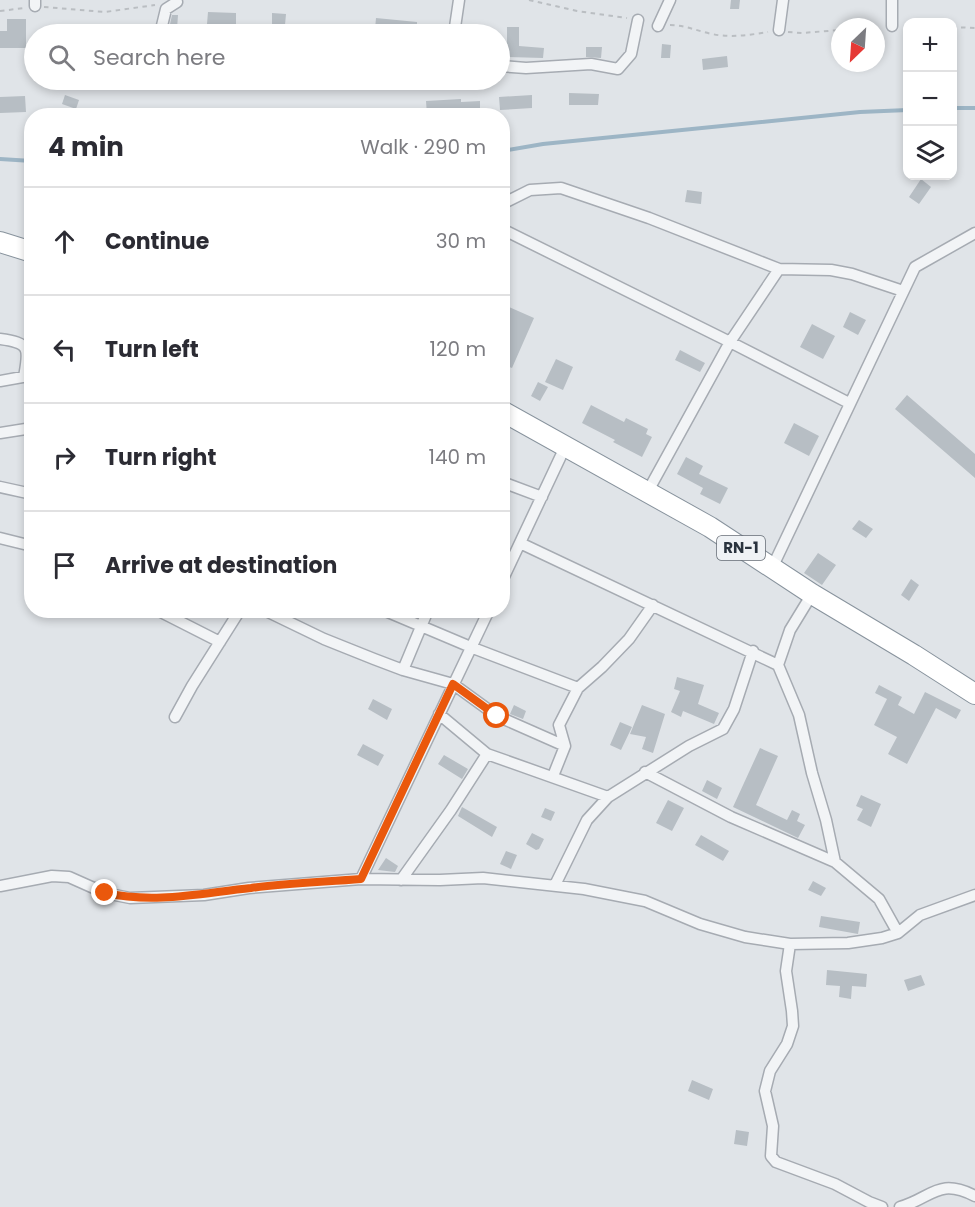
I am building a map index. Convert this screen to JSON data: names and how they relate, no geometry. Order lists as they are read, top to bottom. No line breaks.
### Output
{"streets":{"highway":["RN-1"]},"north":"bottom left","page":{"map_buttons":["+","−"],"search":"Search here","heading":["4 min","Walk · 290 m"],"list":[["Continue","30 m"],["Turn left","120 m"],["Turn right","140 m"],"Arrive at destination"]}}
